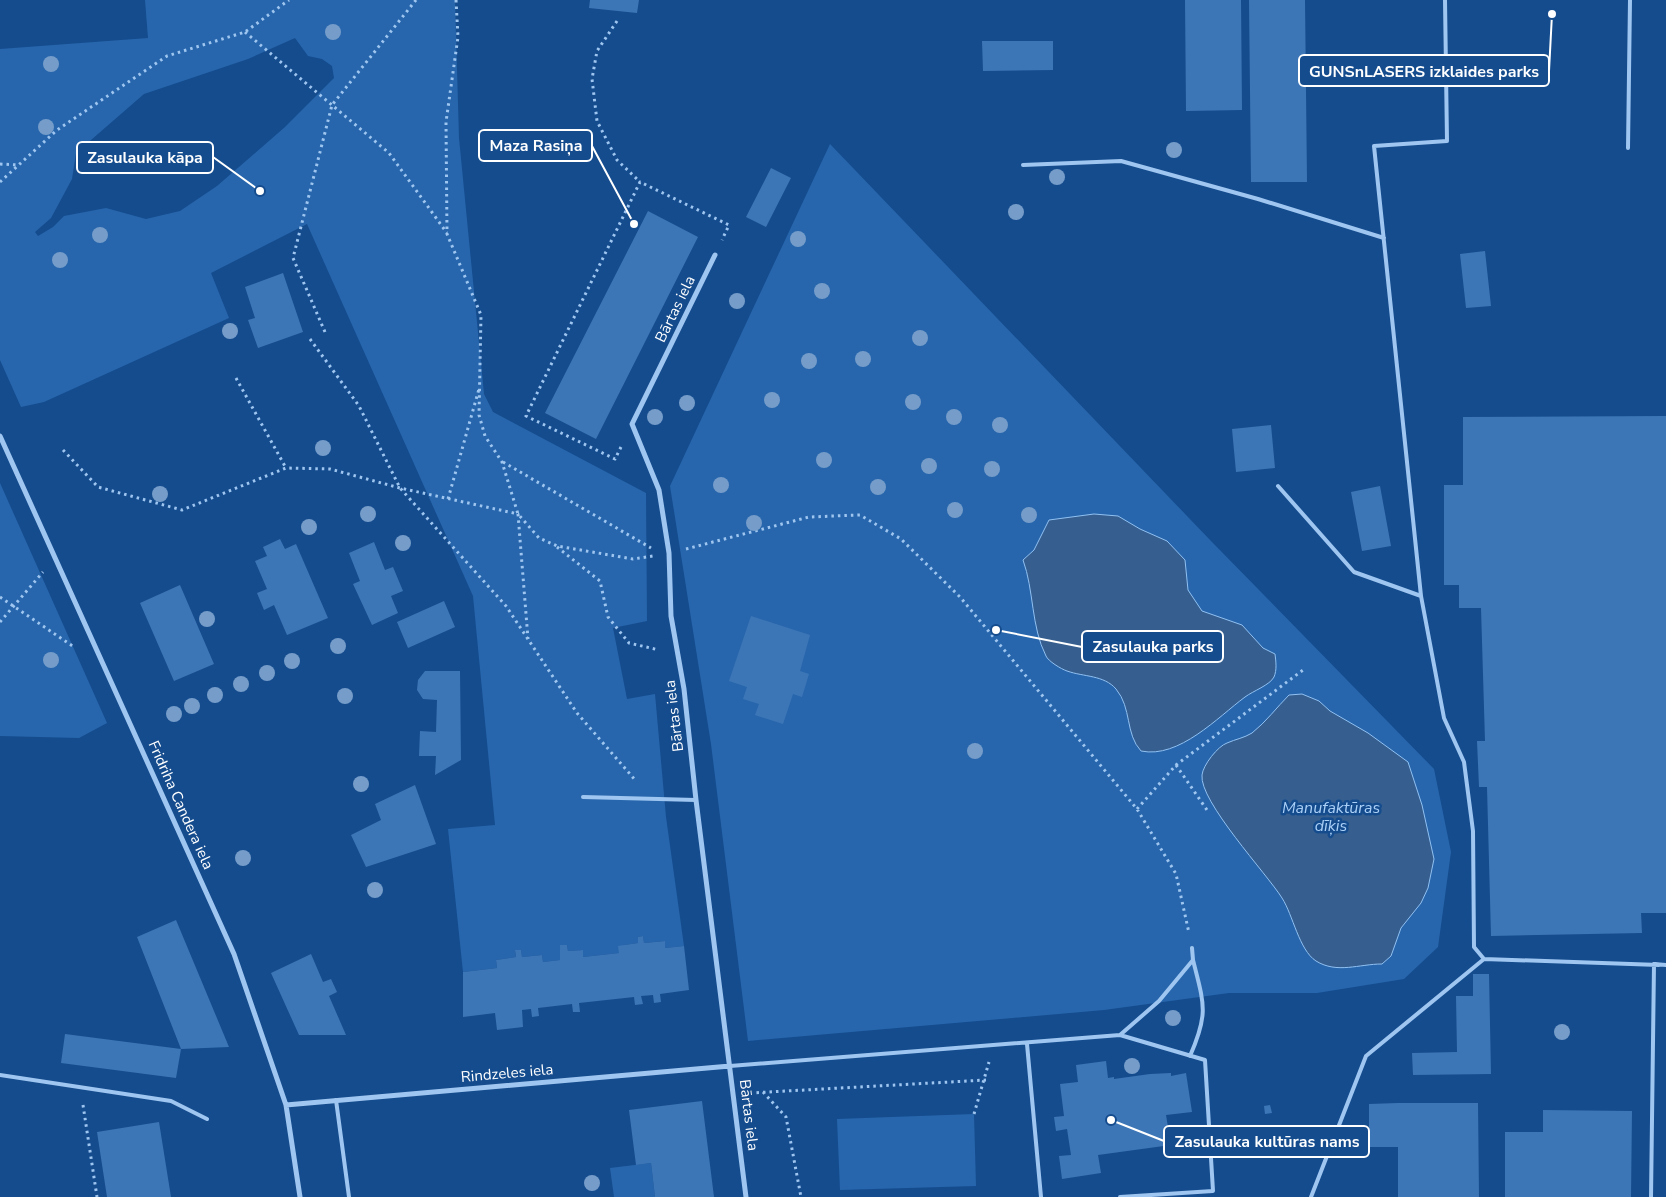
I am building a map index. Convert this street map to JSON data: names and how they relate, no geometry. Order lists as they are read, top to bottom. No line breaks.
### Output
{"streets":{"street":["Bārtas iela","Fridriha Candera iela","Rindzeles iela"]},"crossings":[["Bārtas iela","Rindzeles iela"],["Fridriha Candera iela","Rindzeles iela"]],"water":["Manufaktūras dīķis"],"places":["GUNSnLASERS izklaides parks","Zasulauka kāpa","Maza Rasiņa","Zasulauka parks","Zasulauka kultūras nams"]}
